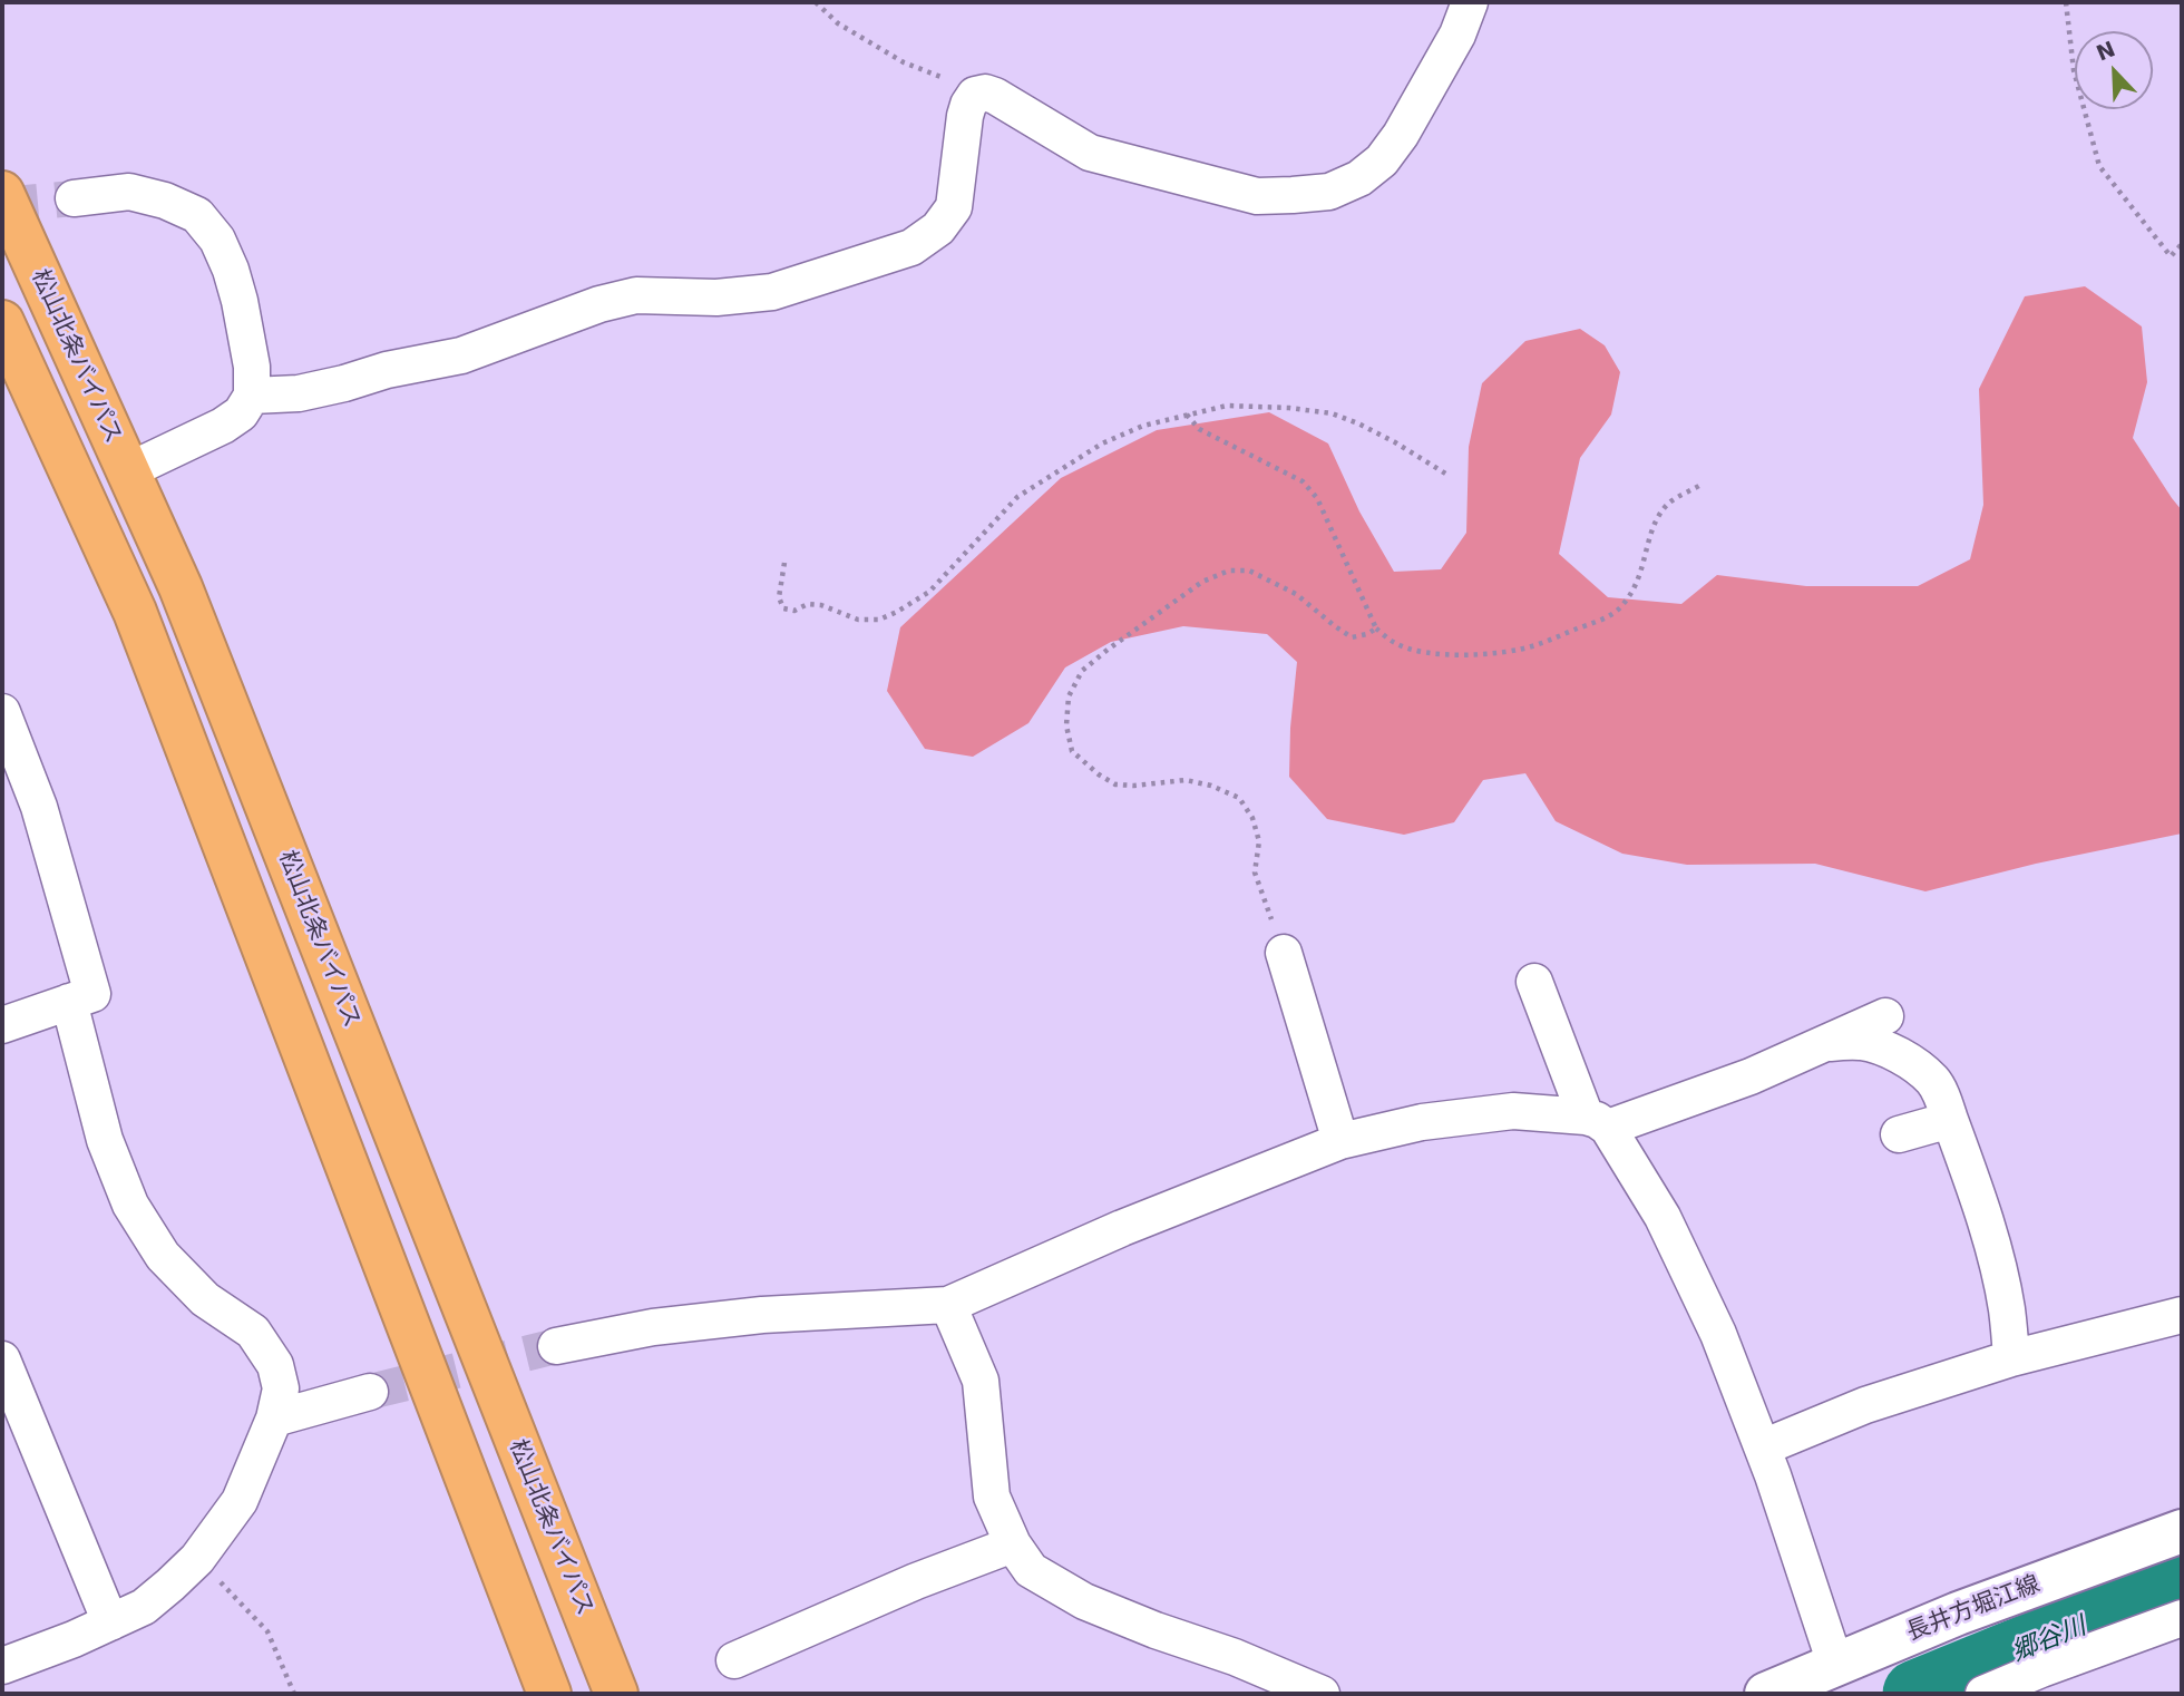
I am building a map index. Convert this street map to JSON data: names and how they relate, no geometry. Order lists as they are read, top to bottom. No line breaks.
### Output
{"streets":{"highway":["松山北条バイパス"],"main road":["長井方堀江線"]},"water":["郷谷川"],"north":"top left"}
